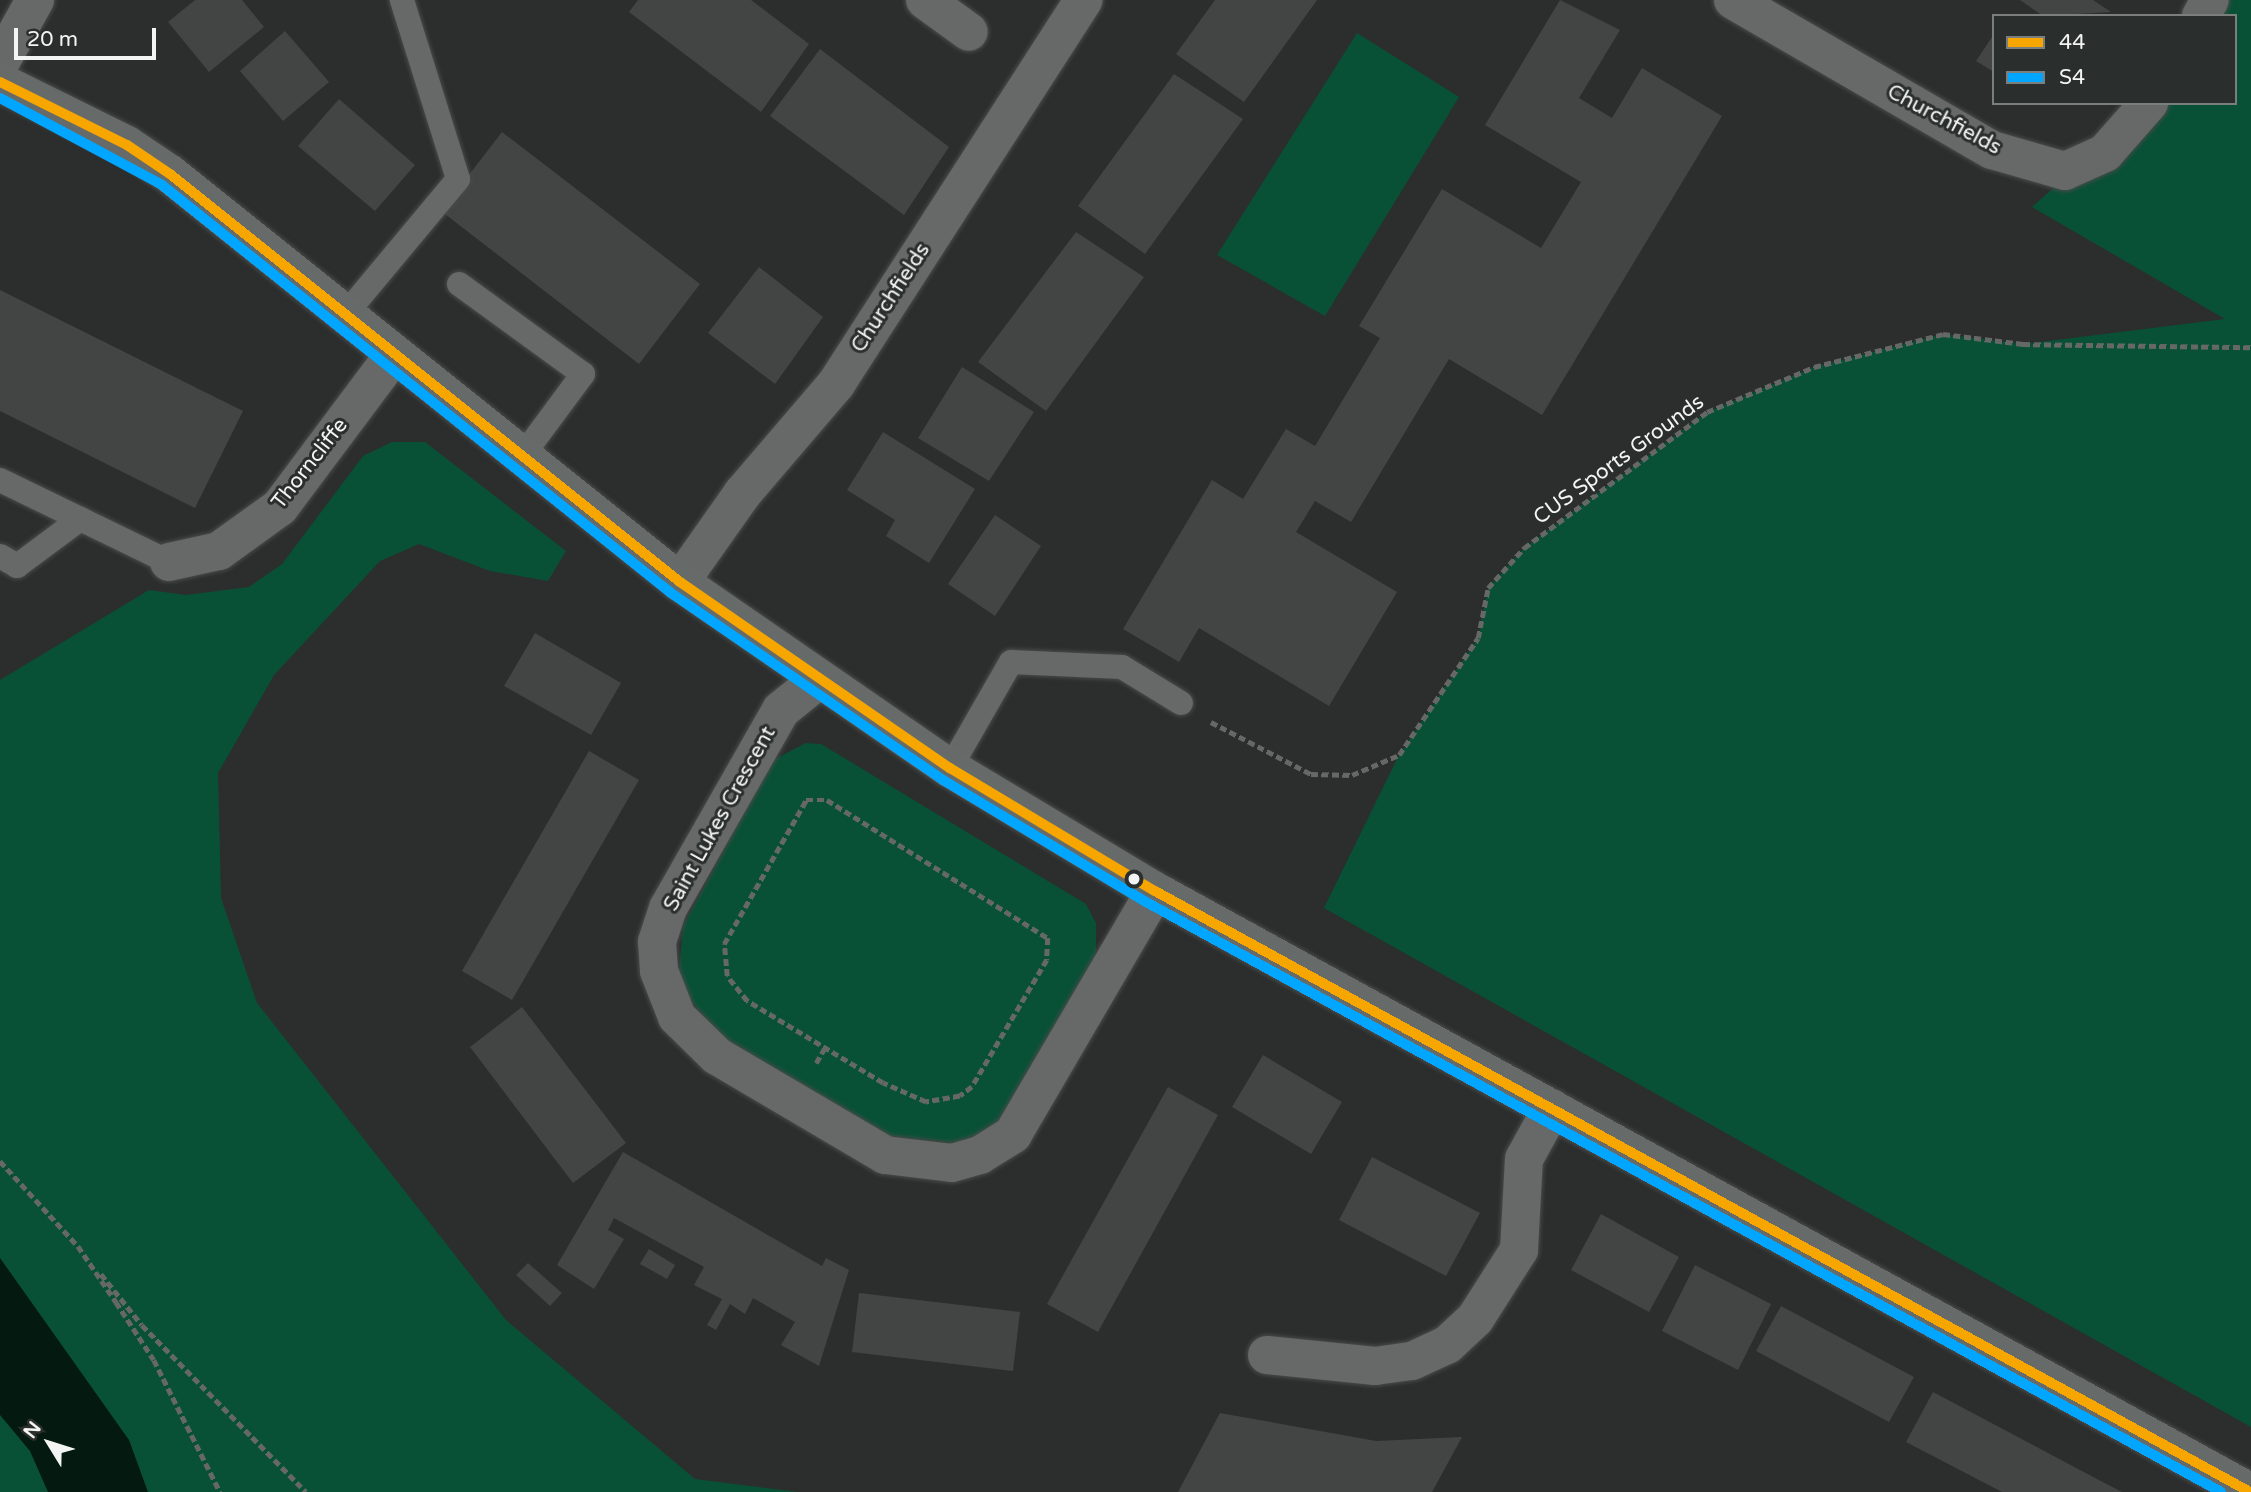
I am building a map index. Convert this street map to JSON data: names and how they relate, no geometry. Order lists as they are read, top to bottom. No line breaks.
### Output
{"streets":{"street":["Churchfields","Thorncliffe","Saint Lukes Crescent"],"path":["CUS Sports Grounds"]},"lines":["transit line 44","transit line S4"],"legend":["44","S4"],"scale_bar":"20 m","north":"top left"}
